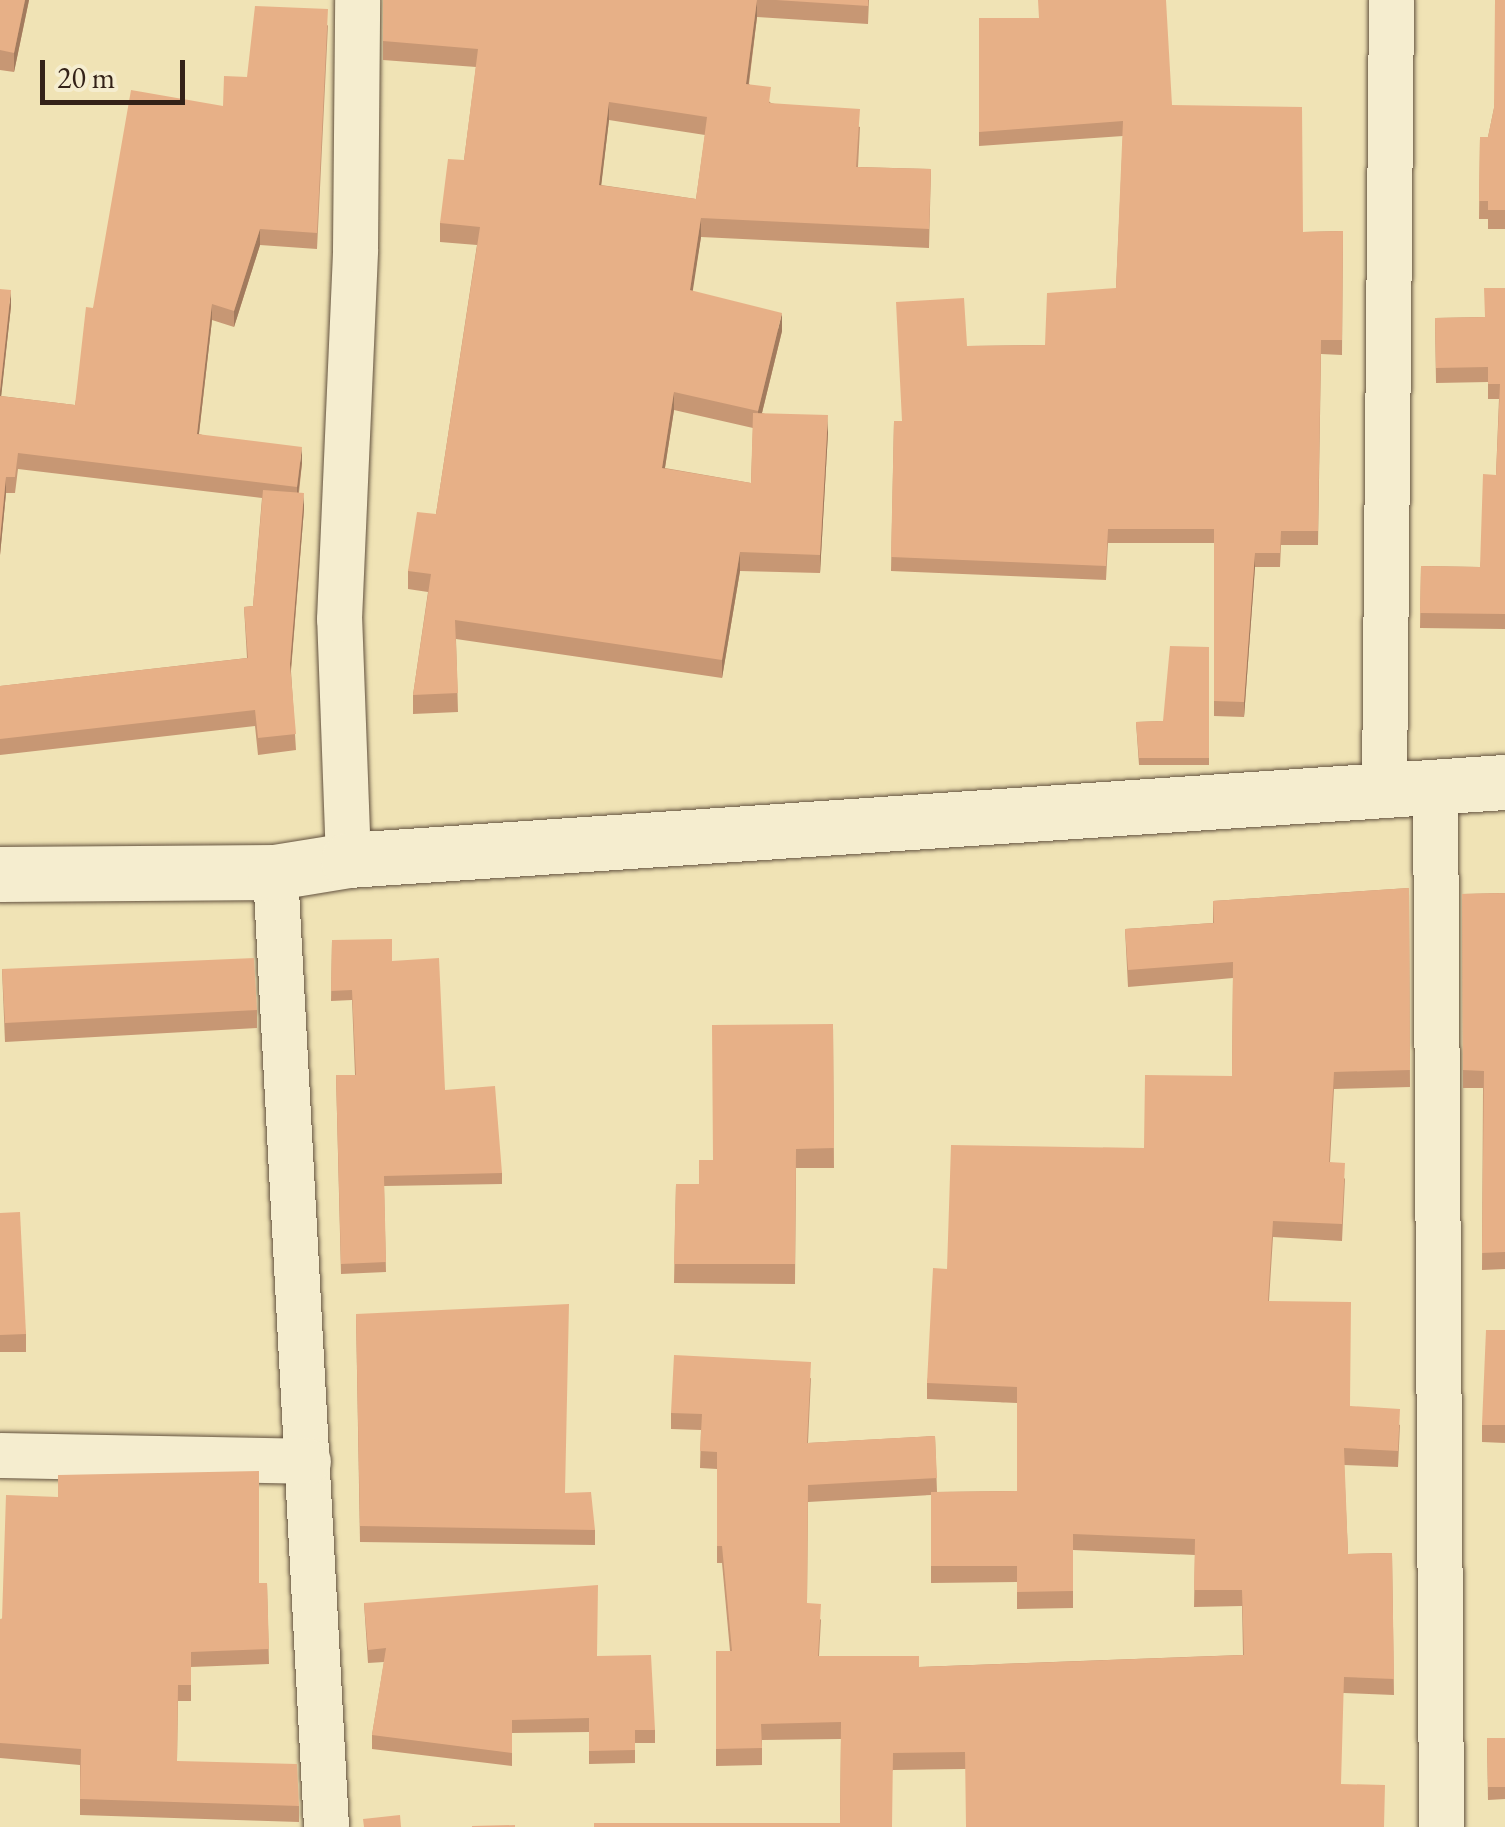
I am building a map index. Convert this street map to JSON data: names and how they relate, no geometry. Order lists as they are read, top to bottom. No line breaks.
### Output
{"scale_bar":"20 m"}
